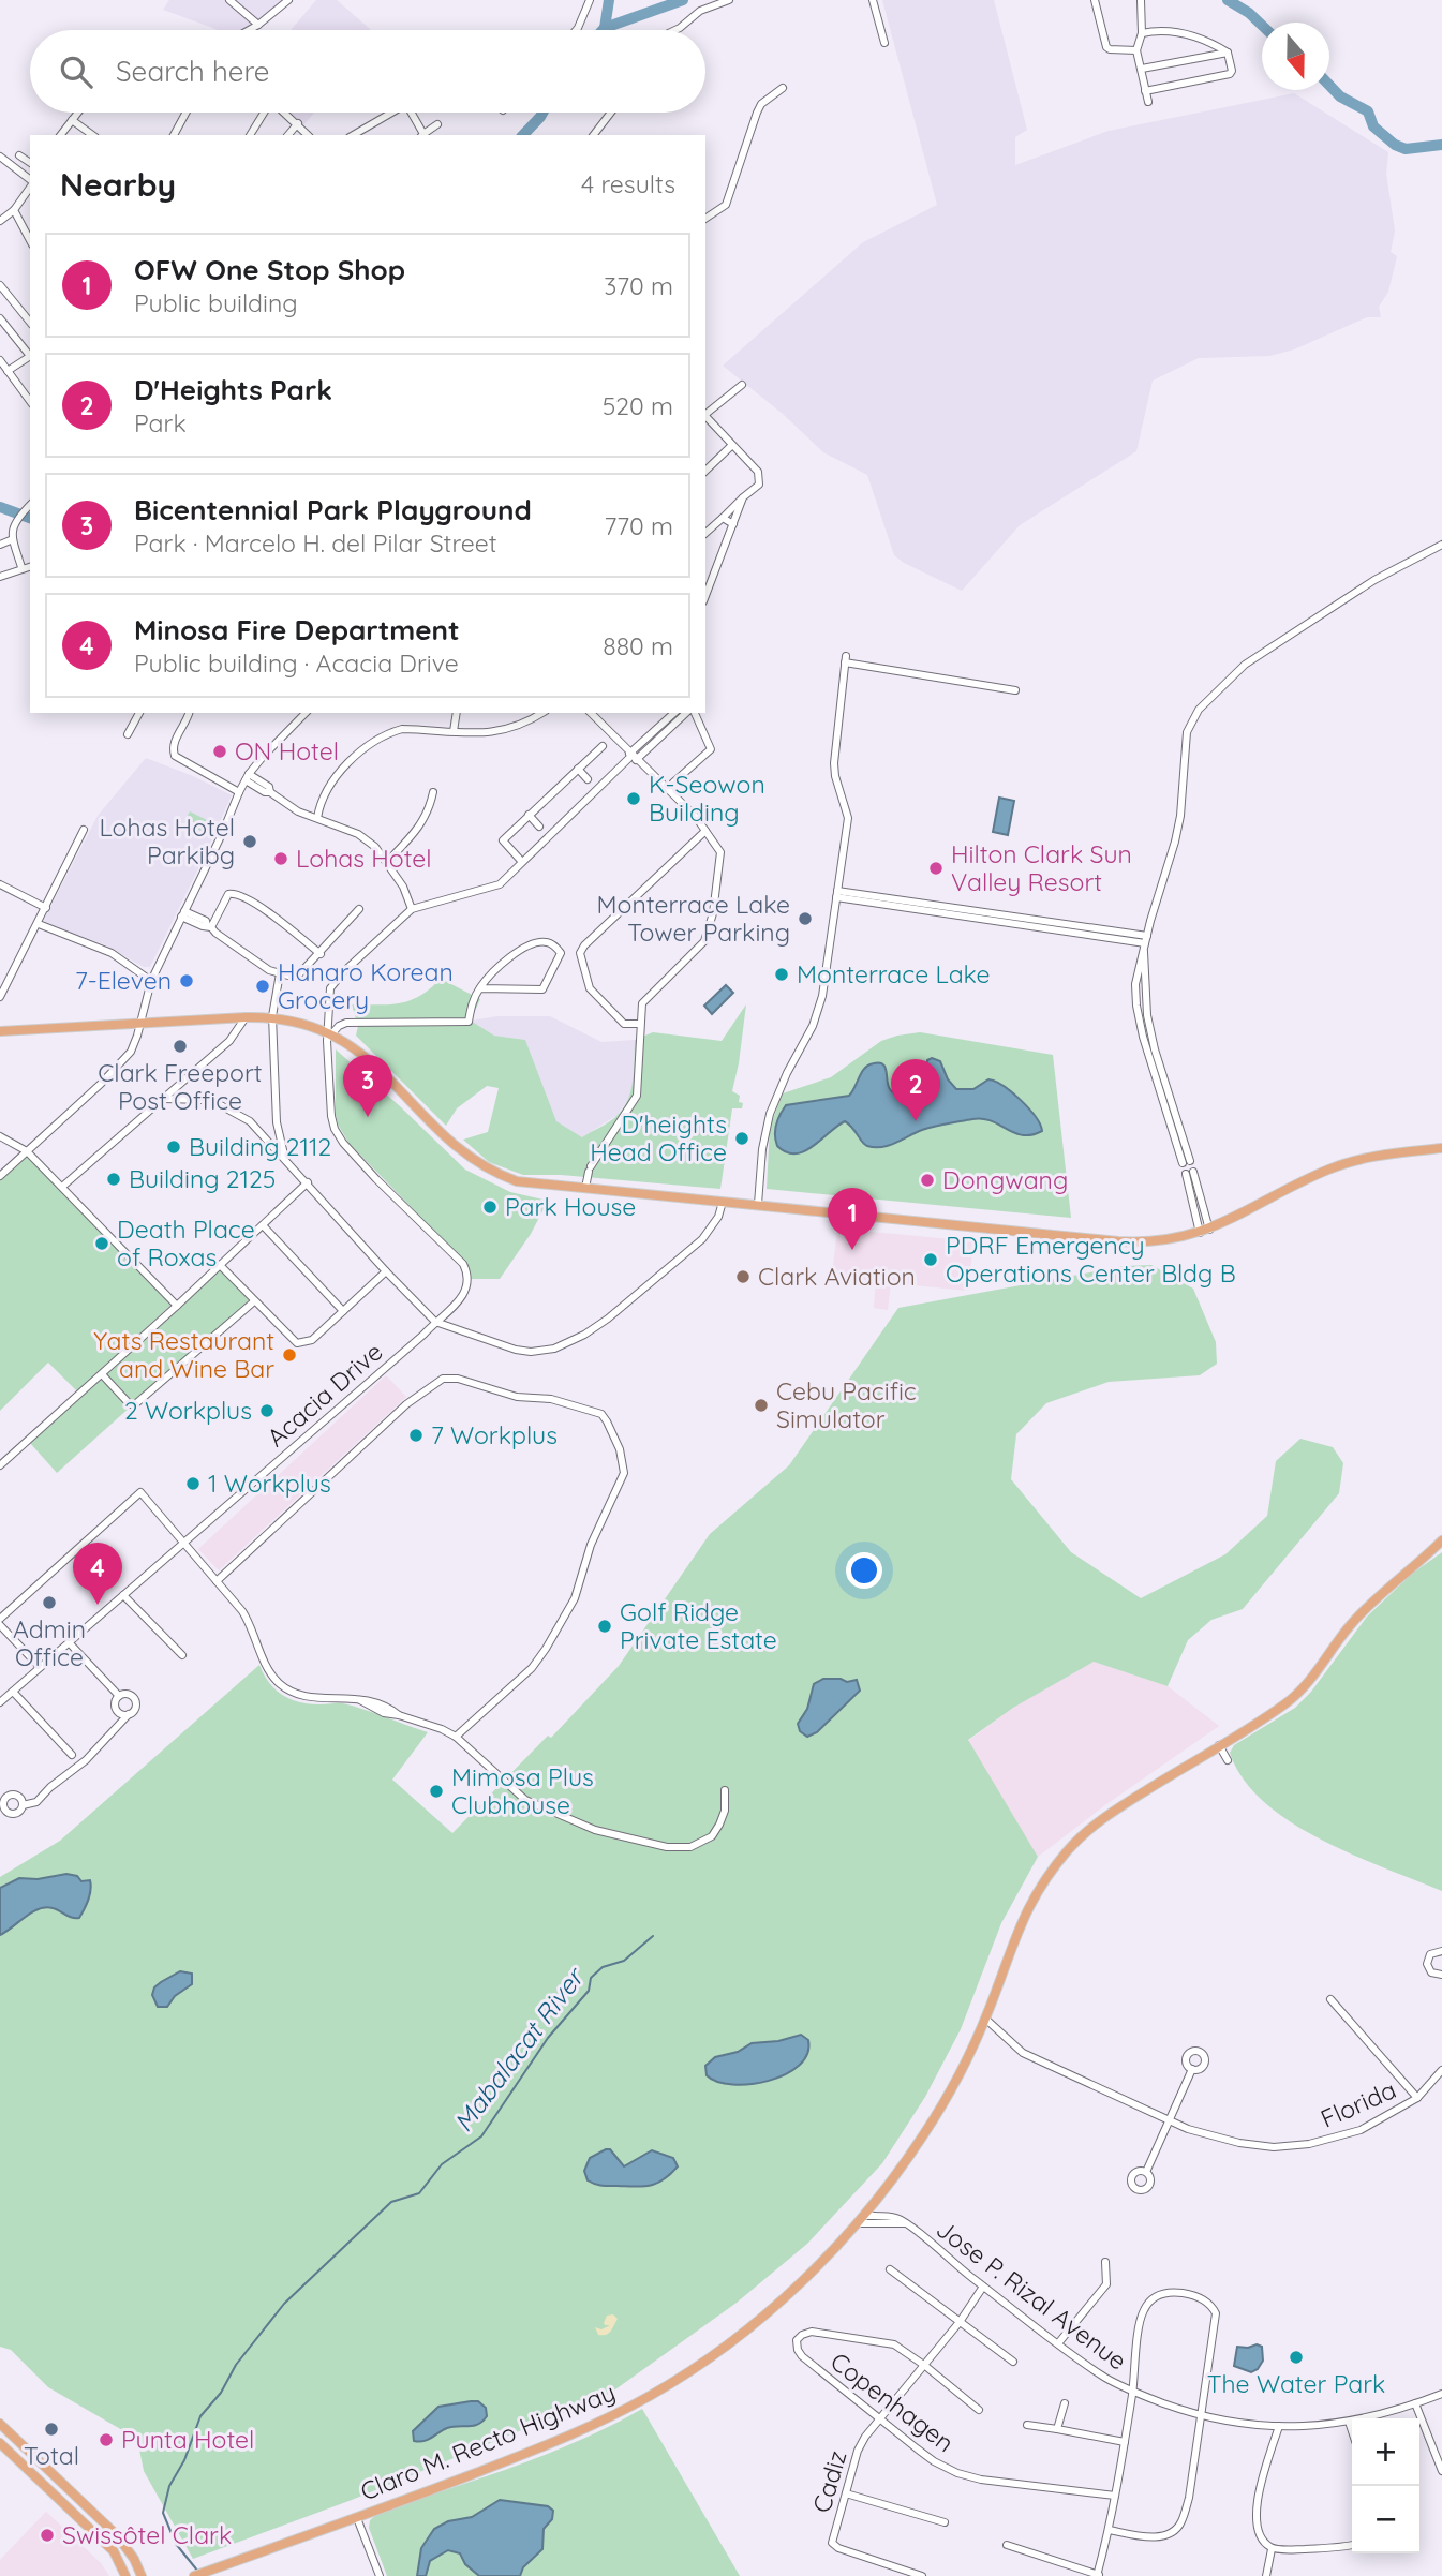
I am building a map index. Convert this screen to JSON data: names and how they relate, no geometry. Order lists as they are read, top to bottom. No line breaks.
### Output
{"streets":{"main road":["Claro M. Recto Highway"],"street":["Acacia Drive","Florida","Jose P. Rizal Avenue","Copenhagen","Cadiz"]},"crossings":[["Florida","Claro M. Recto Highway"],["Jose P. Rizal Avenue","Claro M. Recto Highway"],["Jose P. Rizal Avenue","Cadiz"],["Copenhagen","Cadiz"]],"water":["Mabalacat River"],"places":["ON Hotel","K-Seowon Building","Lohas Hotel Parkibg","Lohas Hotel","Hilton Clark Sun Valley Resort","Monterrace Lake Tower Parking","Monterrace Lake","7-Eleven","Hanaro Korean Grocery","Clark Freeport Post Office","D'heights Head Office","Building 2112","Building 2125","Dongwang","Park House","Death Place of Roxas","PDRF Emergency Operations Center Bldg B","Clark Aviation","Yats Restaurant and Wine Bar","Cebu Pacific Simulator","2 Workplus","7 Workplus","1 Workplus","Admin Office","Golf Ridge Private Estate","Mimosa Plus Clubhouse","The Water Park","Total","Punta Hotel","Swissôtel Clark"],"north":"bottom","page":{"search":"Search here","heading":["Nearby","4 results"],"list":[{"mark":"1","name":"OFW One Stop Shop","note":"Public building","value":"370 m"},{"mark":"2","name":"D'Heights Park","note":"Park","value":"520 m"},{"mark":"3","name":"Bicentennial Park Playground","note":"Park · Marcelo H. del Pilar Street","value":"770 m"},{"mark":"4","name":"Minosa Fire Department","note":"Public building · Acacia Drive","value":"880 m"}],"pins":["3","2","1","4"],"map_buttons":["+","−"]}}
